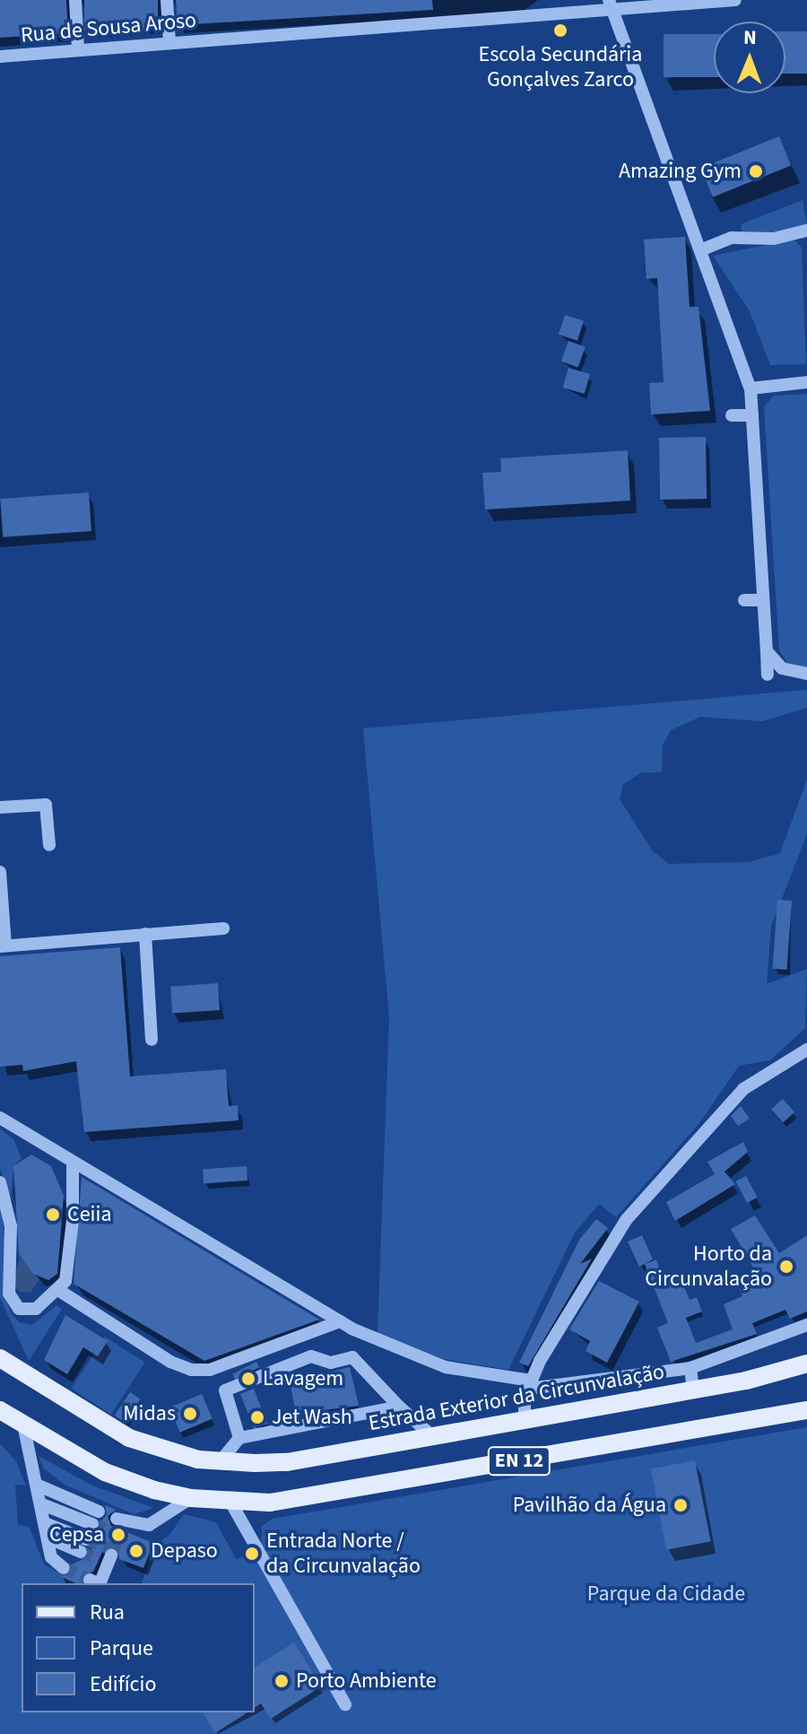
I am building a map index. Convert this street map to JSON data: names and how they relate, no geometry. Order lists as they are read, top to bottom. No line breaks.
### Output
{"streets":{"main road":["Estrada Exterior da Circunvalação","EN 12"],"street":["Rua de Sousa Aroso"]},"parks":["Parque da Cidade"],"places":["Escola Secundária Gonçalves Zarco","Amazing Gym","Ceiia","Horto da Circunvalação","Lavagem","Midas","Jet Wash","Pavilhão da Água","Cepsa","Depaso","Entrada Norte / da Circunvalação","Porto Ambiente"],"legend":["Rua","Parque","Edifício"],"north":"top"}
